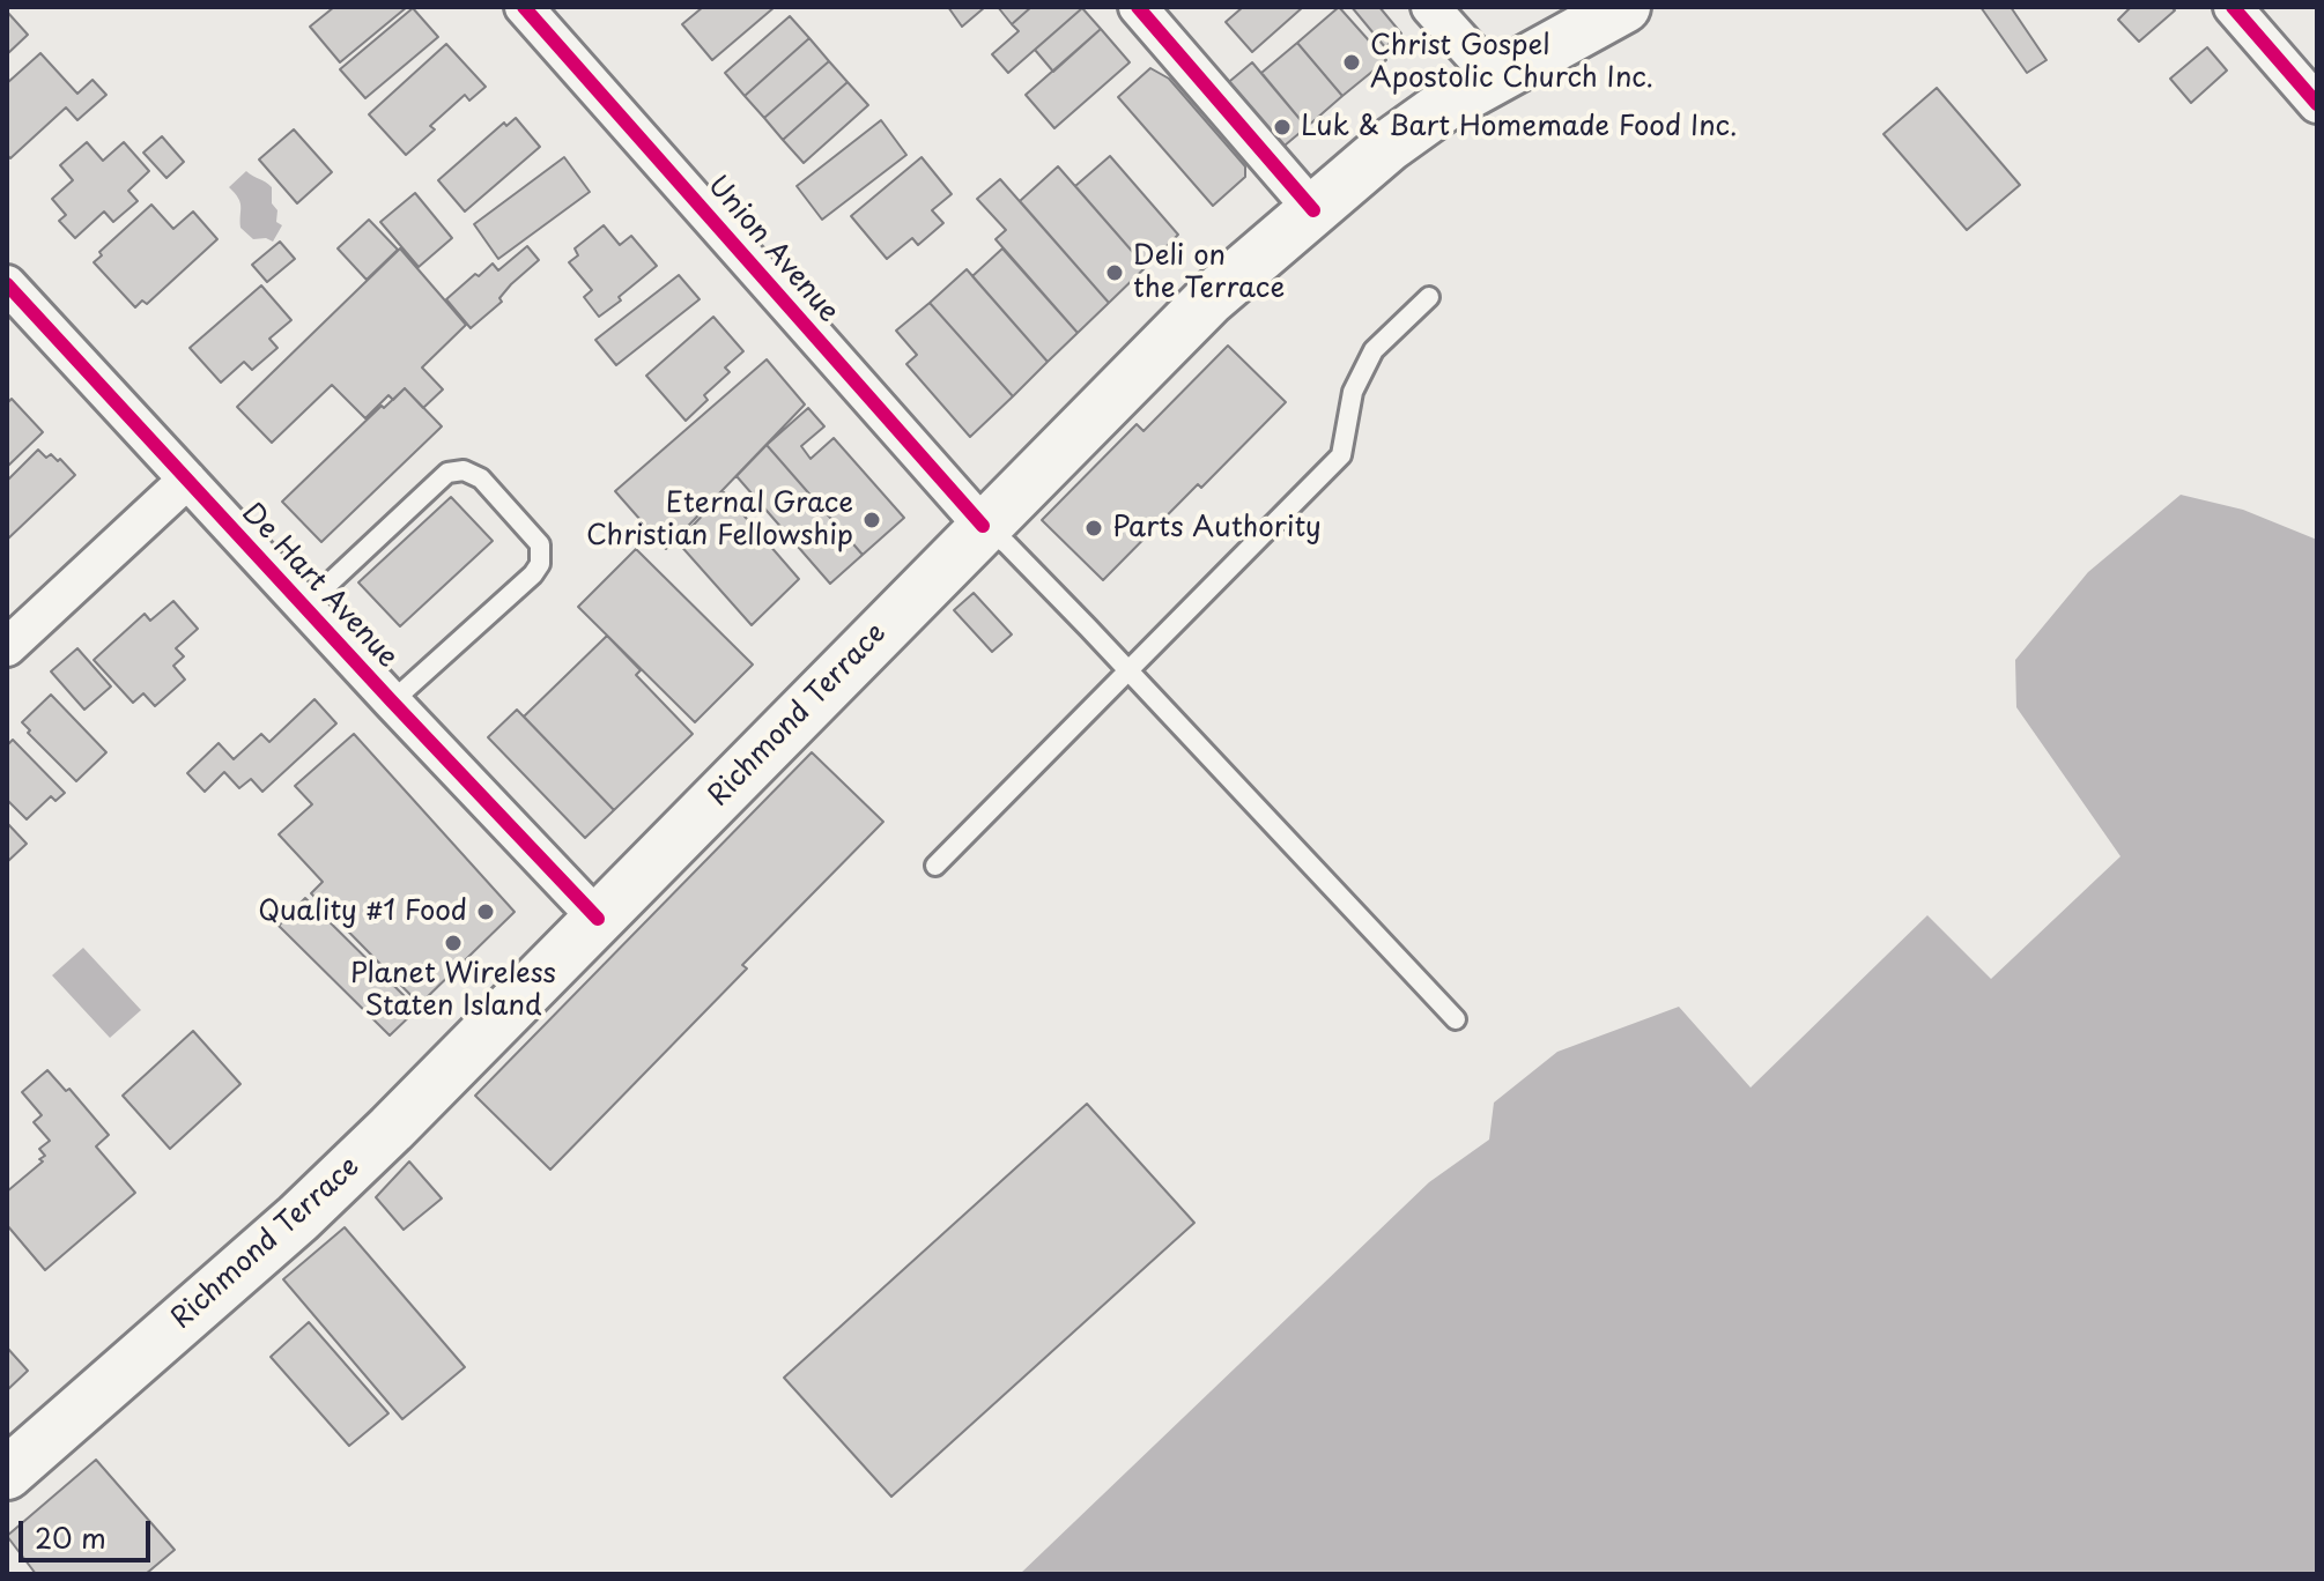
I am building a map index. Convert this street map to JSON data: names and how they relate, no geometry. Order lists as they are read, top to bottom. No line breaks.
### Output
{"streets":{"main road":["Richmond Terrace"],"street":["Union Avenue","De Hart Avenue"]},"crossings":[["Union Avenue","Richmond Terrace"],["De Hart Avenue","Richmond Terrace"]],"places":["Christ Gospel Apostolic Church Inc.","Luk & Bart Homemade Food Inc.","Deli on the Terrace","Eternal Grace Christian Fellowship","Parts Authority","Quality #1 Food","Planet Wireless Staten Island"],"scale_bar":"20 m"}
